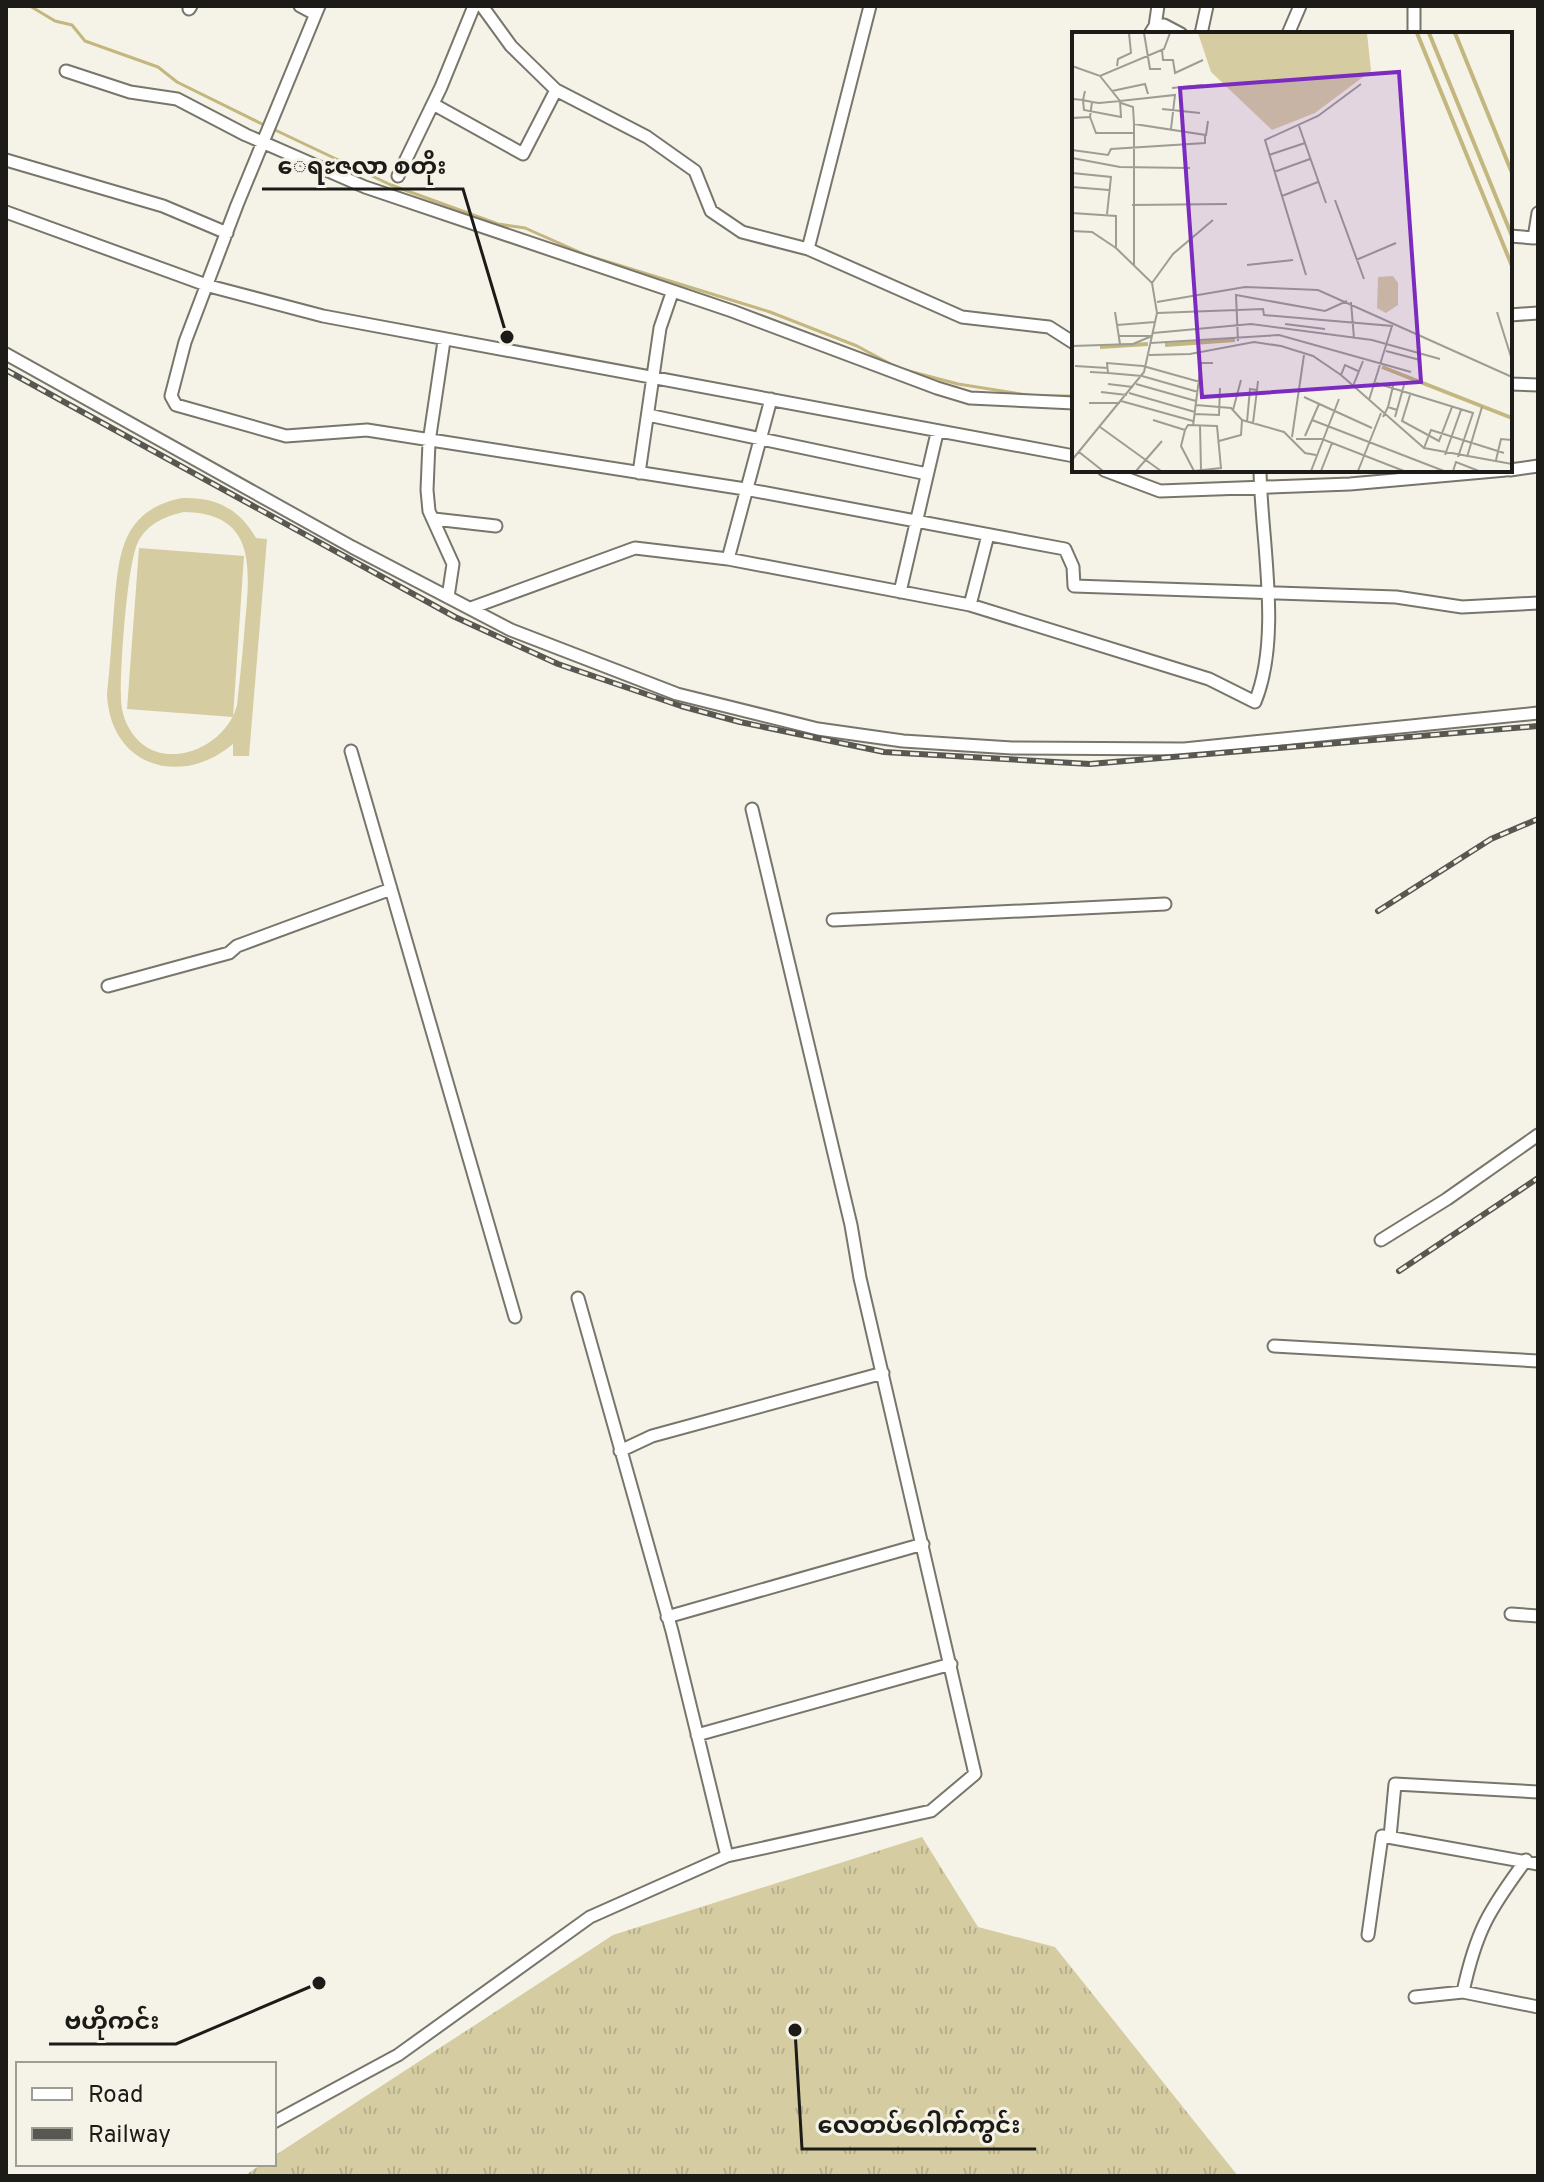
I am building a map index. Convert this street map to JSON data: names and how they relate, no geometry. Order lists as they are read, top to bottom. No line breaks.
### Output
{"places":["ေရႊဇလာ စတိုး","ဗဟိုကင်း","လေတပ်ဂေါက်ကွင်း"],"legend":["Road","Railway"]}
